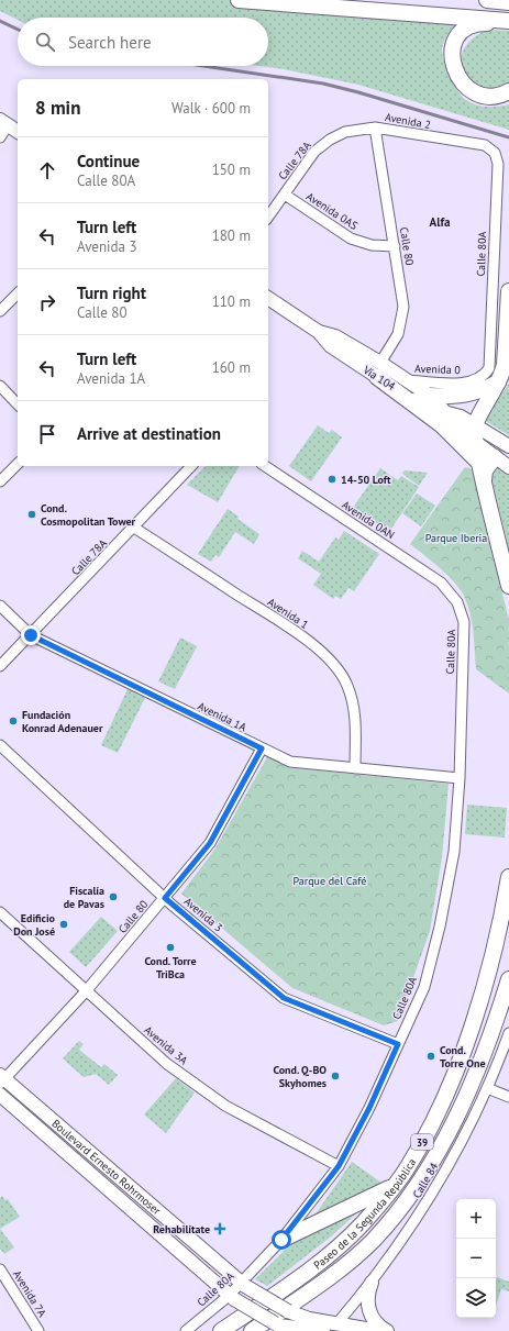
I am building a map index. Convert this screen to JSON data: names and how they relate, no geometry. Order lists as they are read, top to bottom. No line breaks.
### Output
{"streets":{"highway":["39","Paseo de la Segunda República"],"main road":["Vía 104","Boulevard Ernesto Rohrmoser"],"street":["Avenida 2","Calle 78A","Avenida 0AS","Calle 80","Calle 80A","Avenida 0","Avenida 0AN","Avenida 1","Avenida 1A","Avenida 3","Avenida 3A","Calle 84","Avenida 7A"]},"crossings":[["Avenida 2","Calle 78A"],["Avenida 2","Calle 80"],["Avenida 2","Calle 80A"],["Calle 78A","Avenida 0AS"],["Calle 78A","Avenida 1"],["Calle 78A","Avenida 1A"],["Avenida 0AS","Calle 80"],["Calle 80","Vía 104"],["Calle 80","Avenida 1A"],["Calle 80","Avenida 3"],["Calle 80","Avenida 3A"],["Calle 80","Boulevard Ernesto Rohrmoser"],["Calle 80A","Avenida 0"],["Calle 80A","Avenida 0AN"],["Calle 80A","Avenida 1A"],["Calle 80A","Avenida 3"],["Calle 80A","Avenida 3A"],["Calle 80A","Boulevard Ernesto Rohrmoser"],["Avenida 0","Vía 104"],["Avenida 1","Avenida 1A"],["Boulevard Ernesto Rohrmoser","Calle 84"]],"districts":["Alfa"],"parks":["Parque Iberia","Parque del Café"],"places":{"other":["14-50 Loft","Cond. Cosmopolitan Tower","Fundación Konrad Adenauer","Fiscalía de Pavas","Edificio Don José","Cond. Torre TriBca","Cond. Torre One","Cond. Q-BO Skyhomes"],"health":["Rehabilítate"]},"page":{"search":"Search here","heading":["8 min","Walk · 600 m"],"list":[["Continue","Calle 80A","150 m"],["Turn left","Avenida 3","180 m"],["Turn right","Calle 80","110 m"],["Turn left","Avenida 1A","160 m"],"Arrive at destination"],"map_buttons":["+","−"]}}
